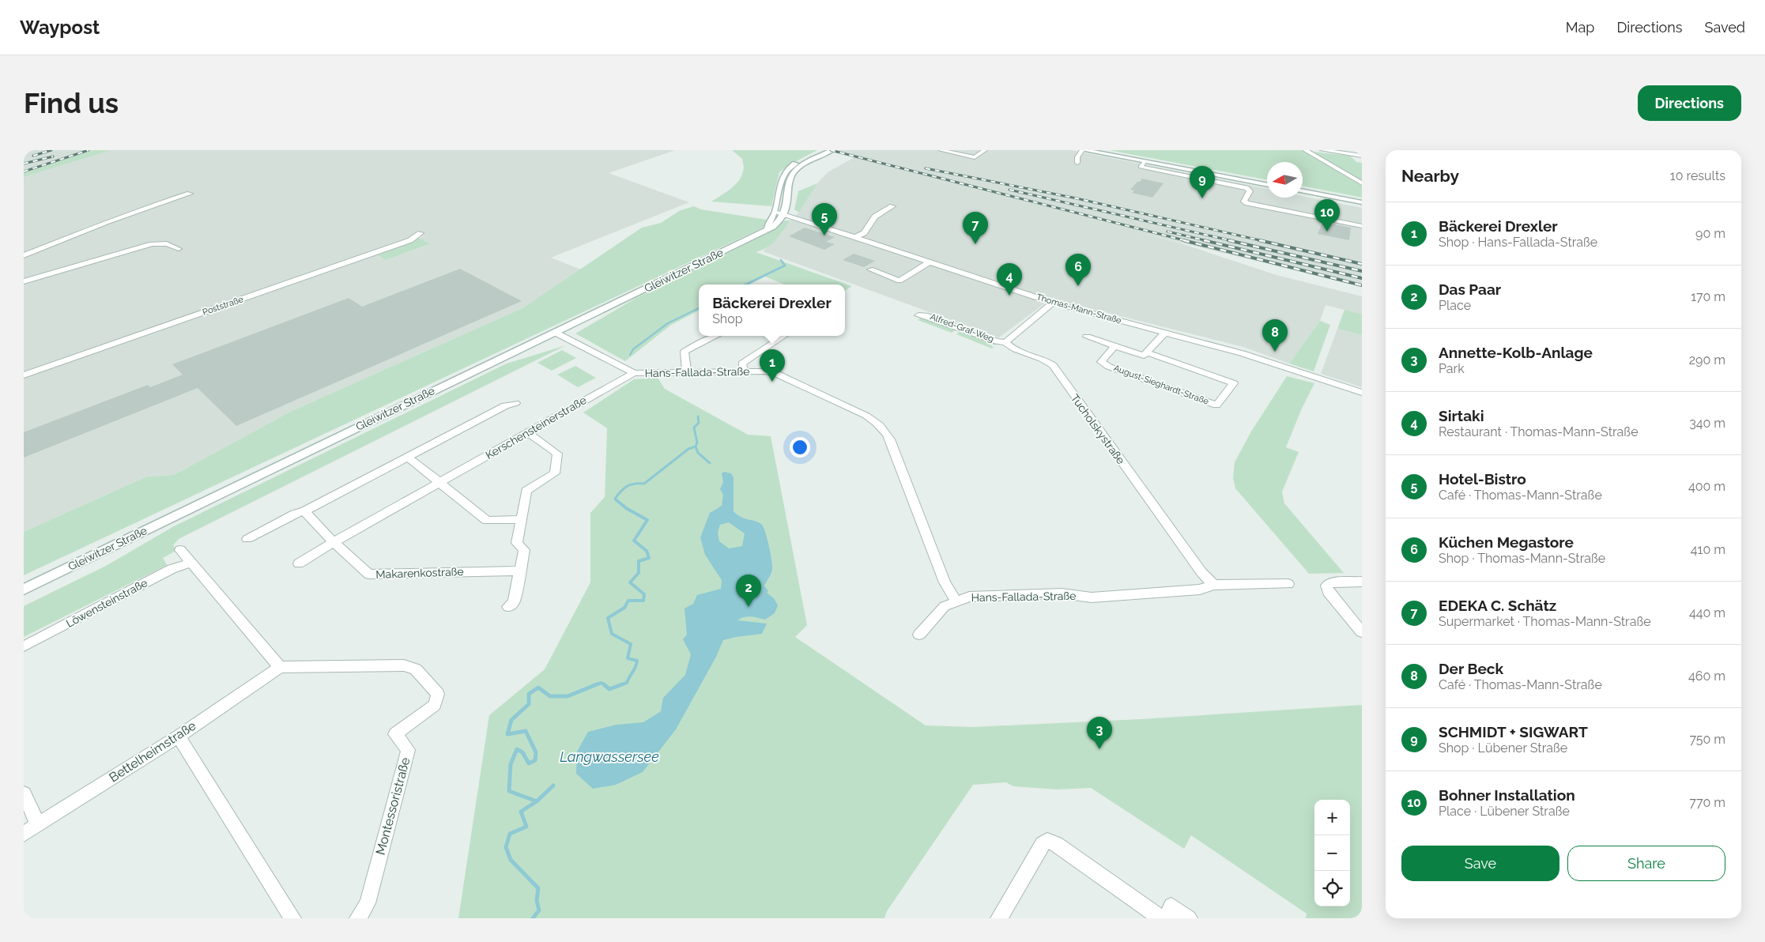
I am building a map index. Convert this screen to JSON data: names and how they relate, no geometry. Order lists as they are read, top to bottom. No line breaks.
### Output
{"streets":{"main road":["Gleiwitzer Straße"],"street":["Poststraße","Thomas-Mann-Straße","Alfred-Graf-Weg","Hans-Fallada-Straße","August-Sieghardt-Straße","Kerschensteinerstraße","Tucholskystraße","Makarenkostraße","Löwensteinstraße","Bettelheimstraße","Montessoristraße"]},"crossings":[["Gleiwitzer Straße","Thomas-Mann-Straße"],["Gleiwitzer Straße","Hans-Fallada-Straße"],["Alfred-Graf-Weg","Tucholskystraße"],["Hans-Fallada-Straße","Kerschensteinerstraße"],["Hans-Fallada-Straße","Tucholskystraße"],["Kerschensteinerstraße","Makarenkostraße"],["Bettelheimstraße","Montessoristraße"]],"water":["Langwassersee"],"north":"left","page":{"header":"Waypost","nav":["Map","Directions","Saved"],"buttons":["Directions",["Save","Share"]],"title":"Find us","heading":["Nearby","10 results"],"pins":["9","10","5","7","6","4","8","1","2","3"],"list":[{"mark":"1","name":"Bäckerei Drexler","note":"Shop · Hans-Fallada-Straße","value":"90 m"},{"mark":"2","name":"Das Paar","note":"Place","value":"170 m"},{"mark":"3","name":"Annette-Kolb-Anlage","note":"Park","value":"290 m"},{"mark":"4","name":"Sirtaki","note":"Restaurant · Thomas-Mann-Straße","value":"340 m"},{"mark":"5","name":"Hotel-Bistro","note":"Café · Thomas-Mann-Straße","value":"400 m"},{"mark":"6","name":"Küchen Megastore","note":"Shop · Thomas-Mann-Straße","value":"410 m"},{"mark":"7","name":"EDEKA C. Schätz","note":"Supermarket · Thomas-Mann-Straße","value":"440 m"},{"mark":"8","name":"Der Beck","note":"Café · Thomas-Mann-Straße","value":"460 m"},{"mark":"9","name":"SCHMIDT + SIGWART","note":"Shop · Lübener Straße","value":"750 m"},{"mark":"10","name":"Bohner Installation","note":"Place · Lübener Straße","value":"770 m"}],"popup":["Bäckerei Drexler","Shop"],"map_buttons":["+","−"]}}
